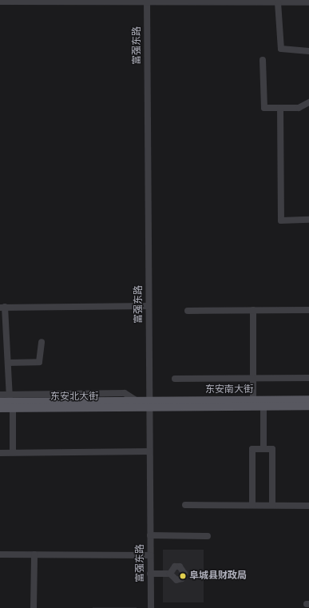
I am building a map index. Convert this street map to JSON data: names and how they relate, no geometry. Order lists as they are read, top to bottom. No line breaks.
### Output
{"streets":{"main road":["东安南大街","东安北大街"],"street":["富强东路"]},"crossings":[["富强东路","东安南大街"],["富强东路","东安北大街"],["东安南大街","东安北大街"]],"places":["阜城县财政局"]}
